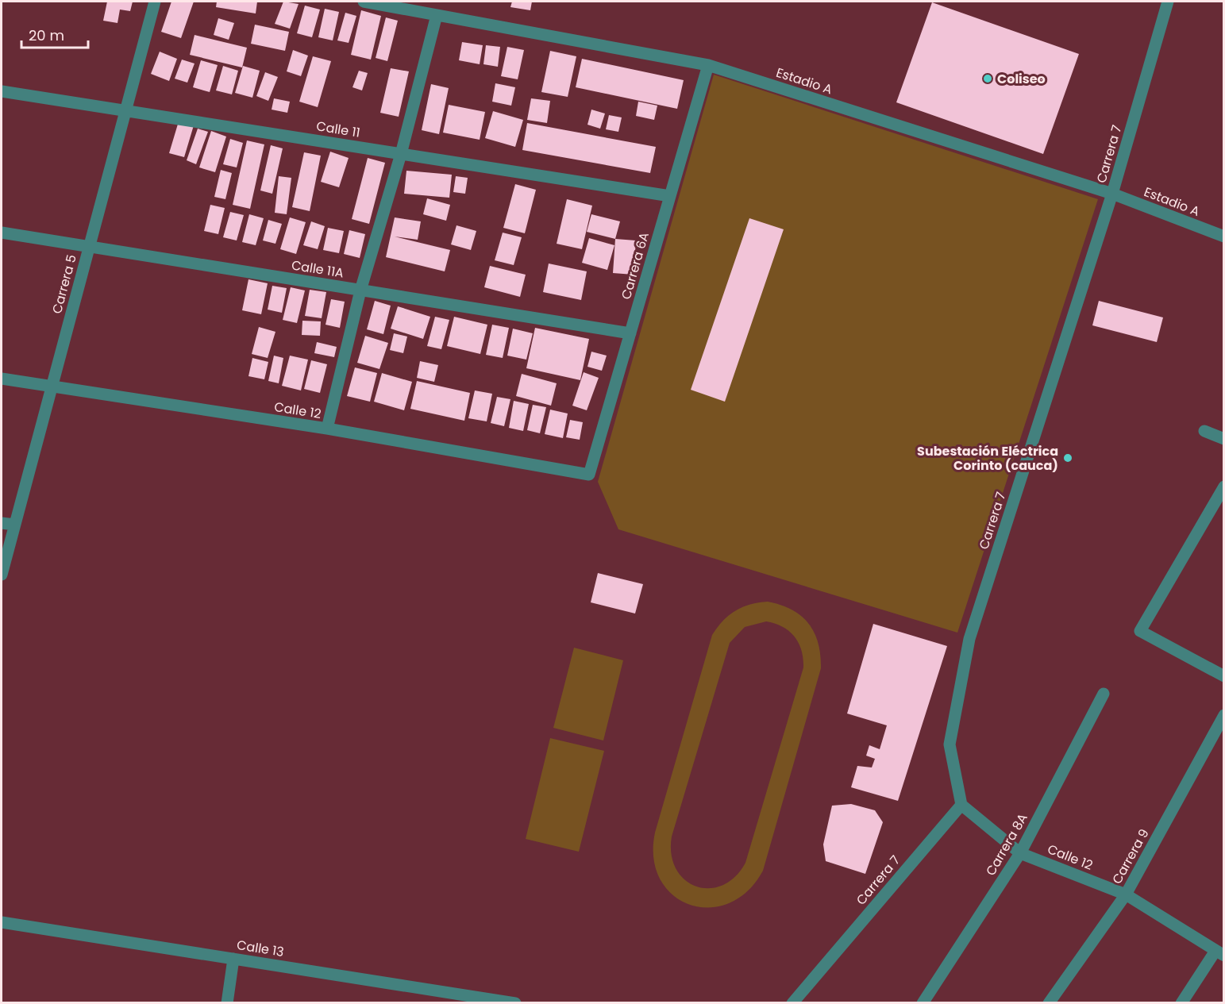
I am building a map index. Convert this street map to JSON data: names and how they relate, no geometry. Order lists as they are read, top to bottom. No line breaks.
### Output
{"streets":{"street":["Estadio A","Calle 11","Carrera 7","Carrera 6A","Calle 11A","Carrera 5","Calle 12","Carrera 8A","Carrera 9","Calle 13"]},"crossings":[["Estadio A","Carrera 7"],["Estadio A","Carrera 6A"],["Calle 11","Carrera 6A"],["Calle 11","Carrera 5"],["Carrera 7","Calle 12"],["Carrera 6A","Calle 11A"],["Carrera 6A","Calle 12"],["Calle 11A","Carrera 5"],["Carrera 5","Calle 12"],["Calle 12","Carrera 8A"],["Calle 12","Carrera 9"]],"places":["Coliseo","Subestación Eléctrica Corinto (cauca)"],"scale_bar":"20 m"}
